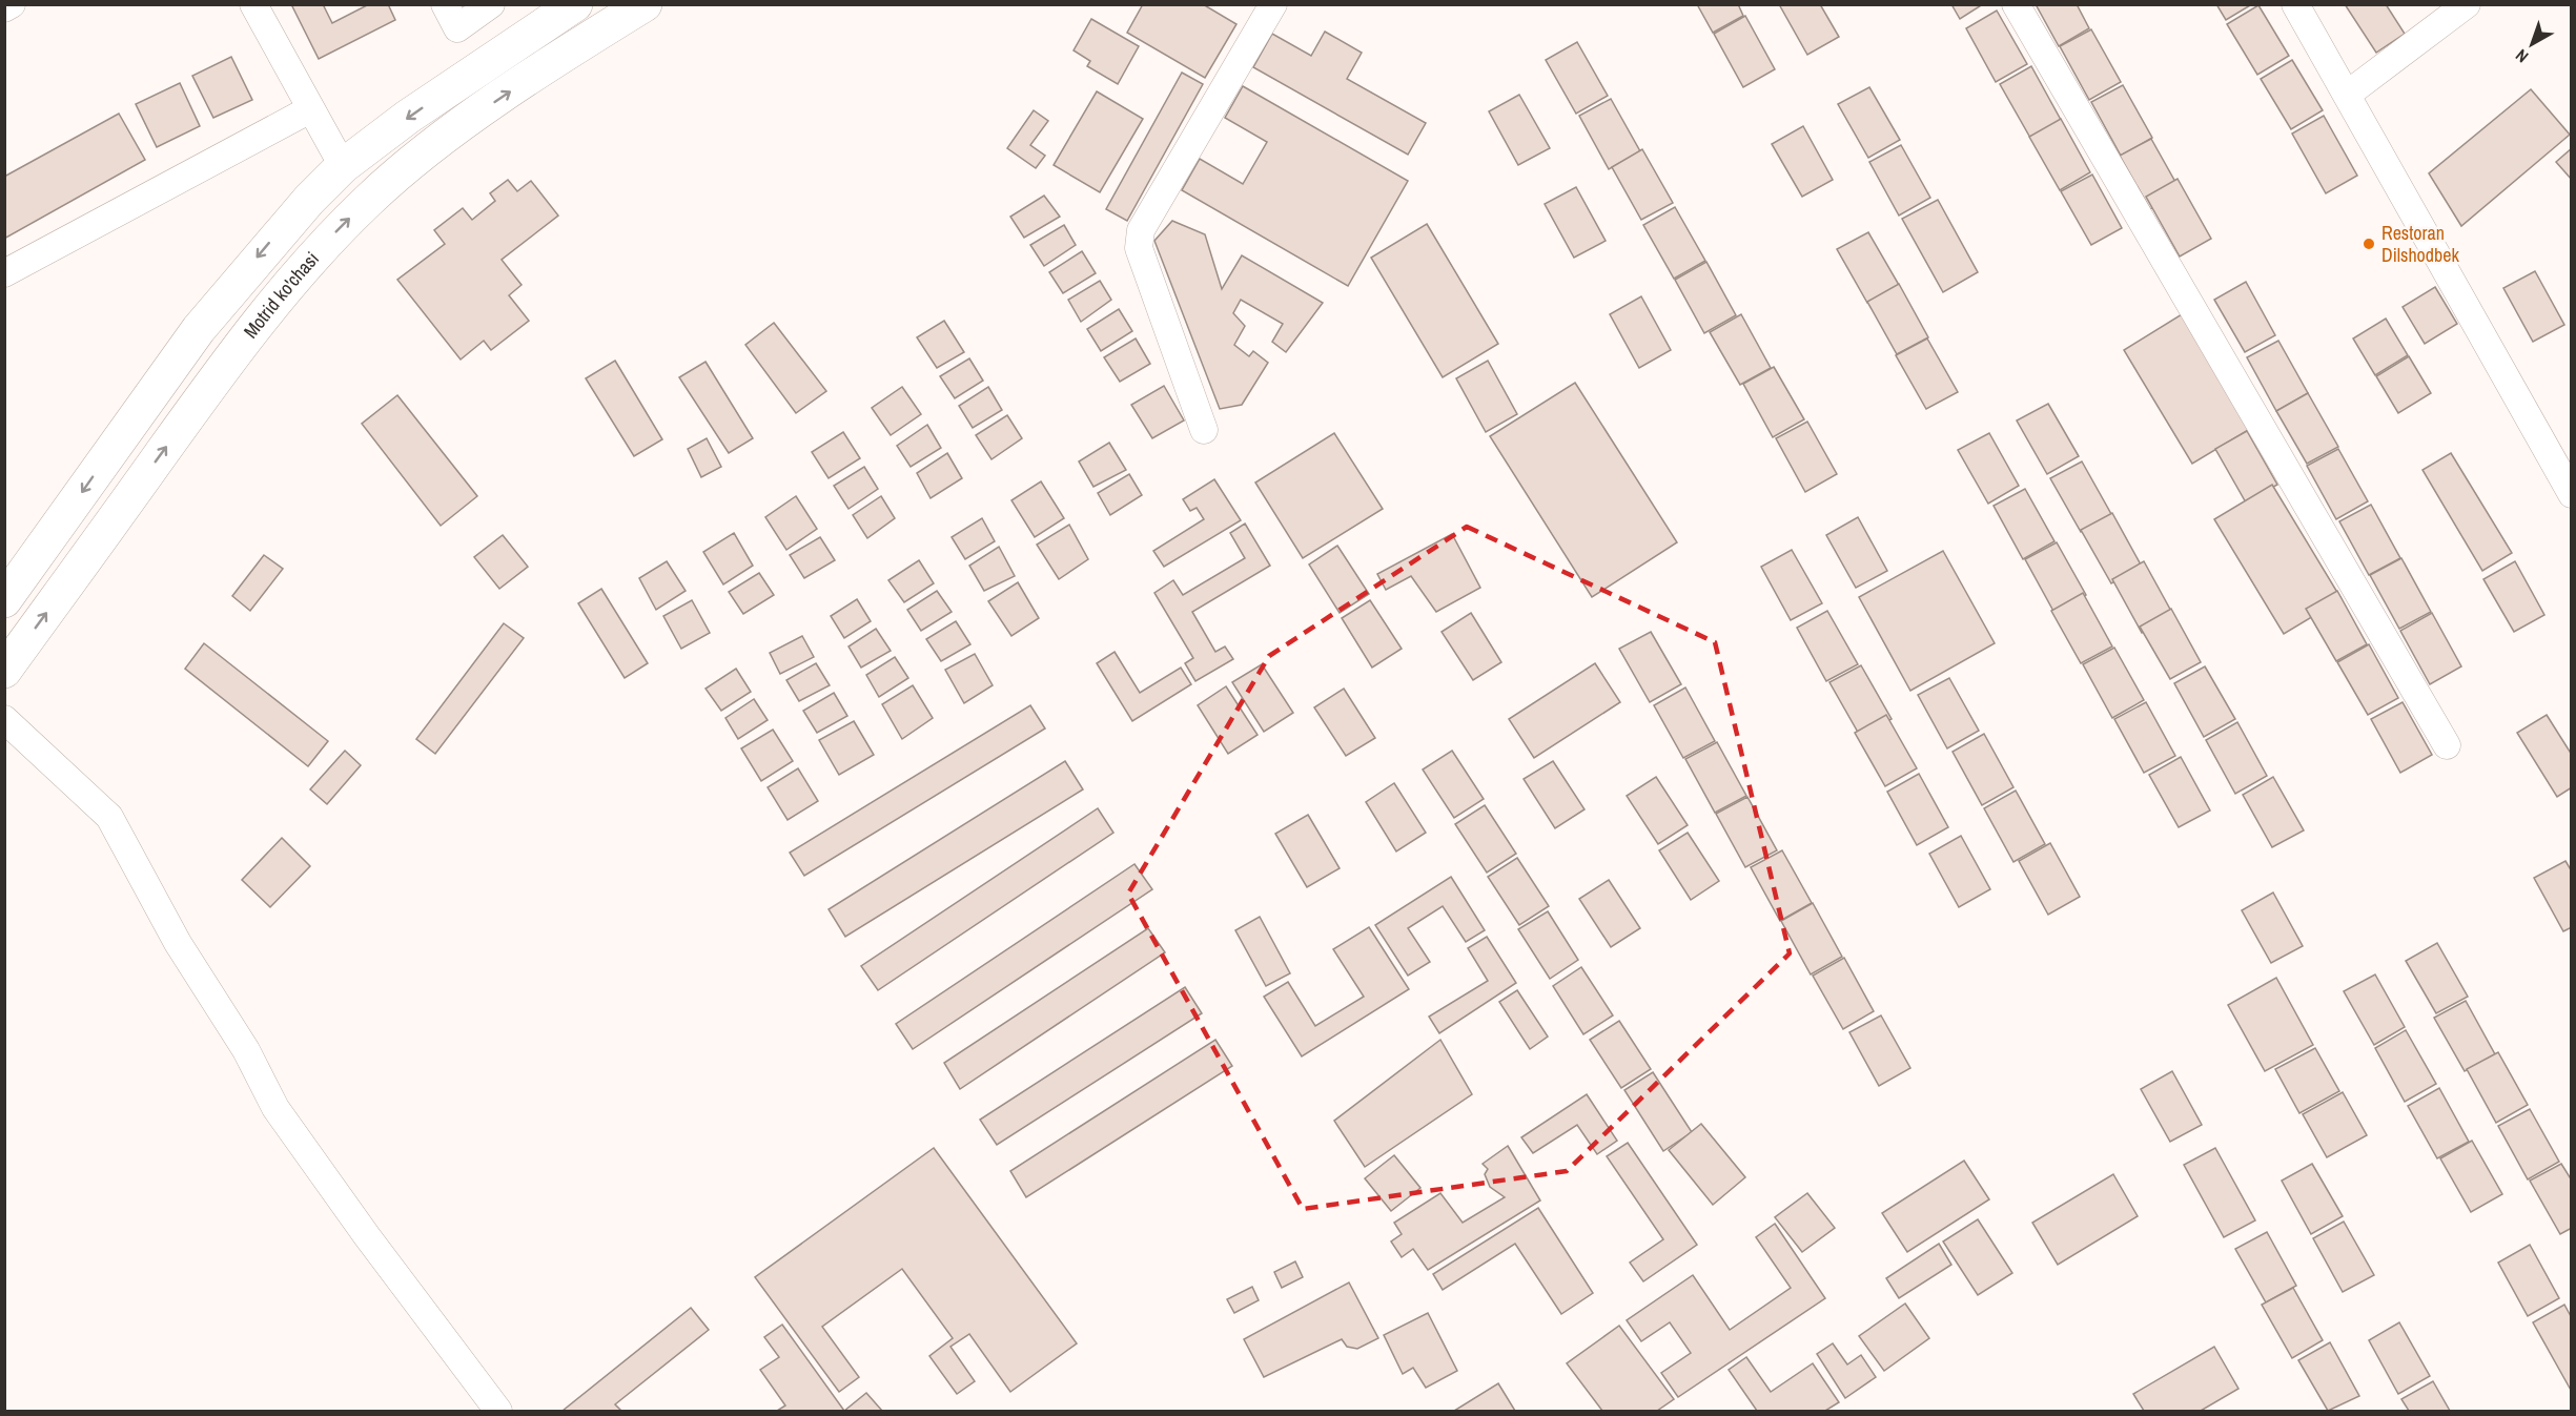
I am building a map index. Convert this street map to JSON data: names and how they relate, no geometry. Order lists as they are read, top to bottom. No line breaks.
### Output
{"streets":{"main road":["Motrid ko'chasi"]},"places":["Restoran Dilshodbek"],"north":"bottom left"}
